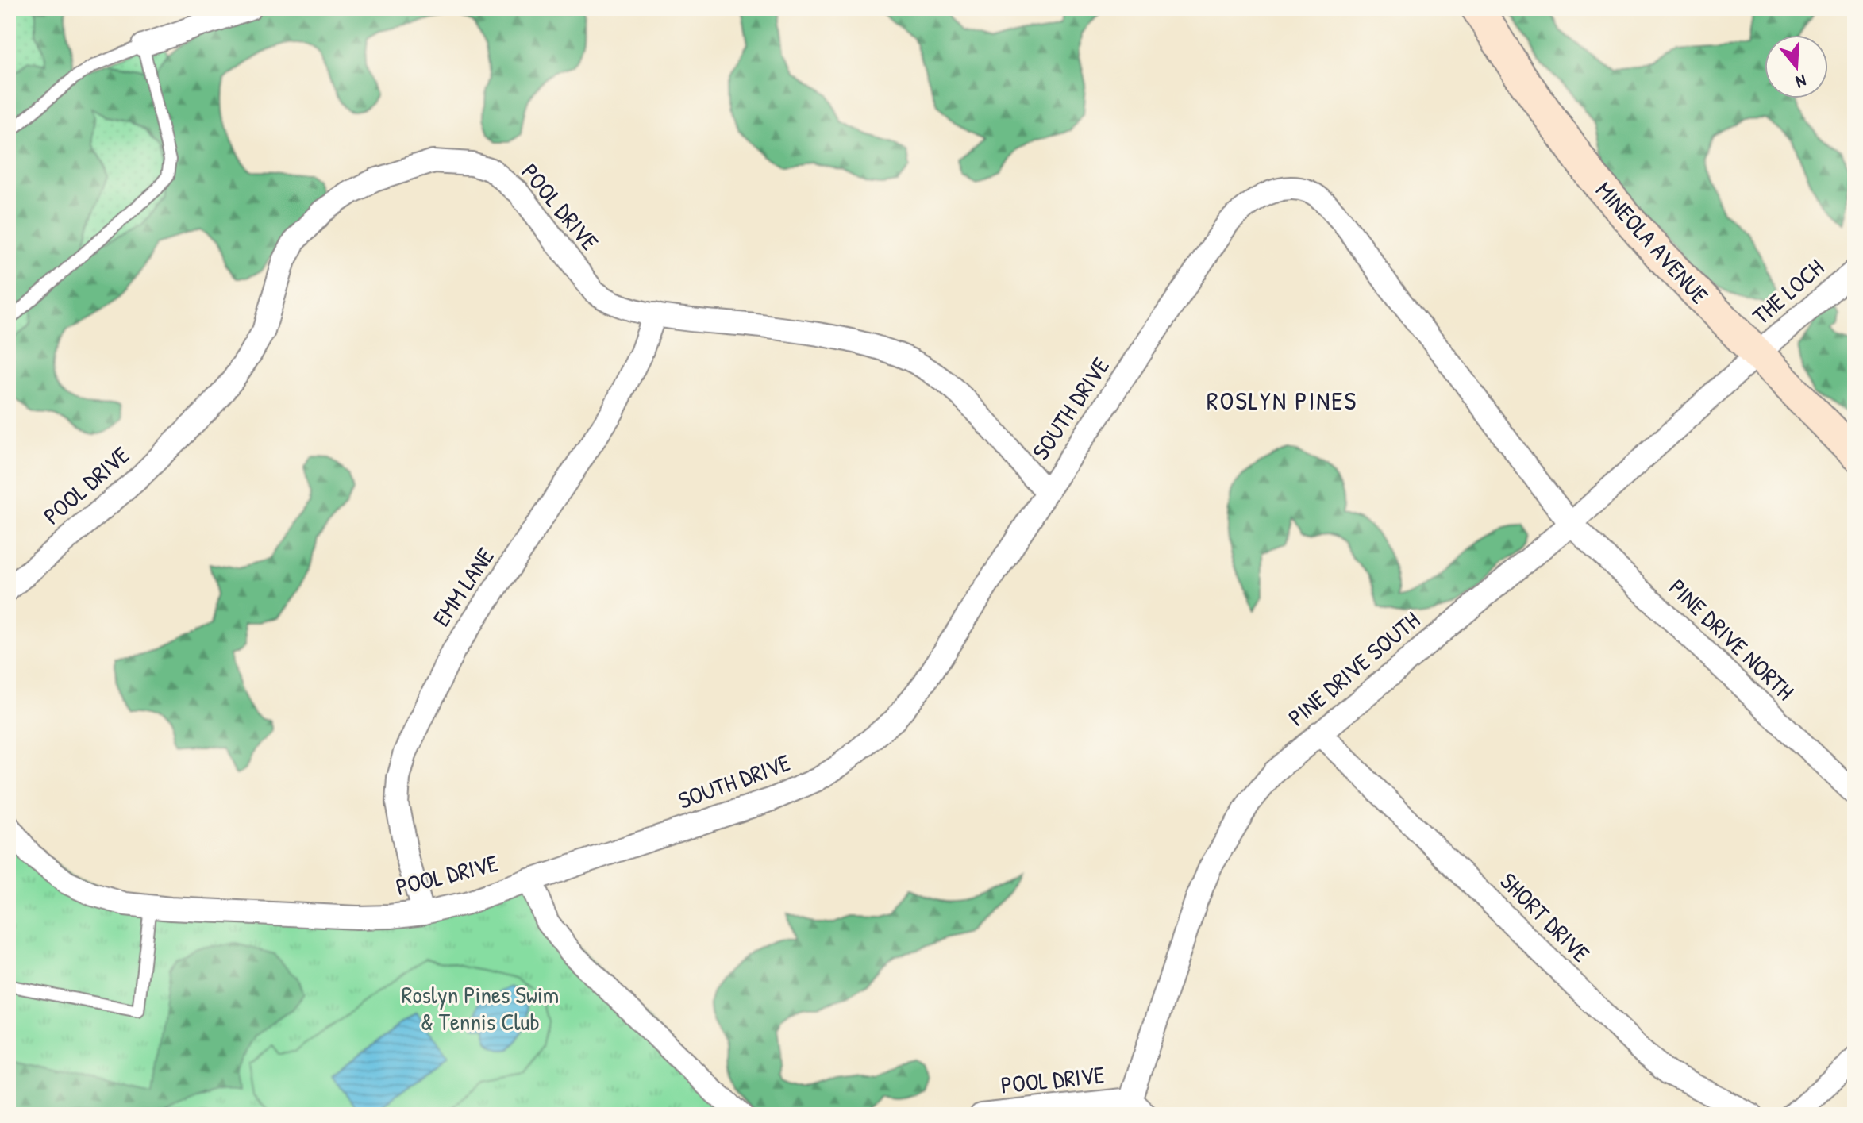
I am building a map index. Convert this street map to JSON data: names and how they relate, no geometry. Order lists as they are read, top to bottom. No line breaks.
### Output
{"streets":{"main road":["MINEOLA AVENUE"],"street":["POOL DRIVE","THE LOCH","SOUTH DRIVE","EMM LANE","PINE DRIVE NORTH","PINE DRIVE SOUTH","SHORT DRIVE"]},"crossings":[["POOL DRIVE","SOUTH DRIVE"],["POOL DRIVE","EMM LANE"],["POOL DRIVE","PINE DRIVE SOUTH"],["MINEOLA AVENUE","THE LOCH"],["MINEOLA AVENUE","PINE DRIVE SOUTH"],["THE LOCH","PINE DRIVE SOUTH"],["SOUTH DRIVE","PINE DRIVE NORTH"],["SOUTH DRIVE","PINE DRIVE SOUTH"],["PINE DRIVE NORTH","PINE DRIVE SOUTH"],["PINE DRIVE SOUTH","SHORT DRIVE"]],"districts":["ROSLYN PINES"],"parks":["Roslyn Pines Swim & Tennis Club"],"north":"bottom"}
